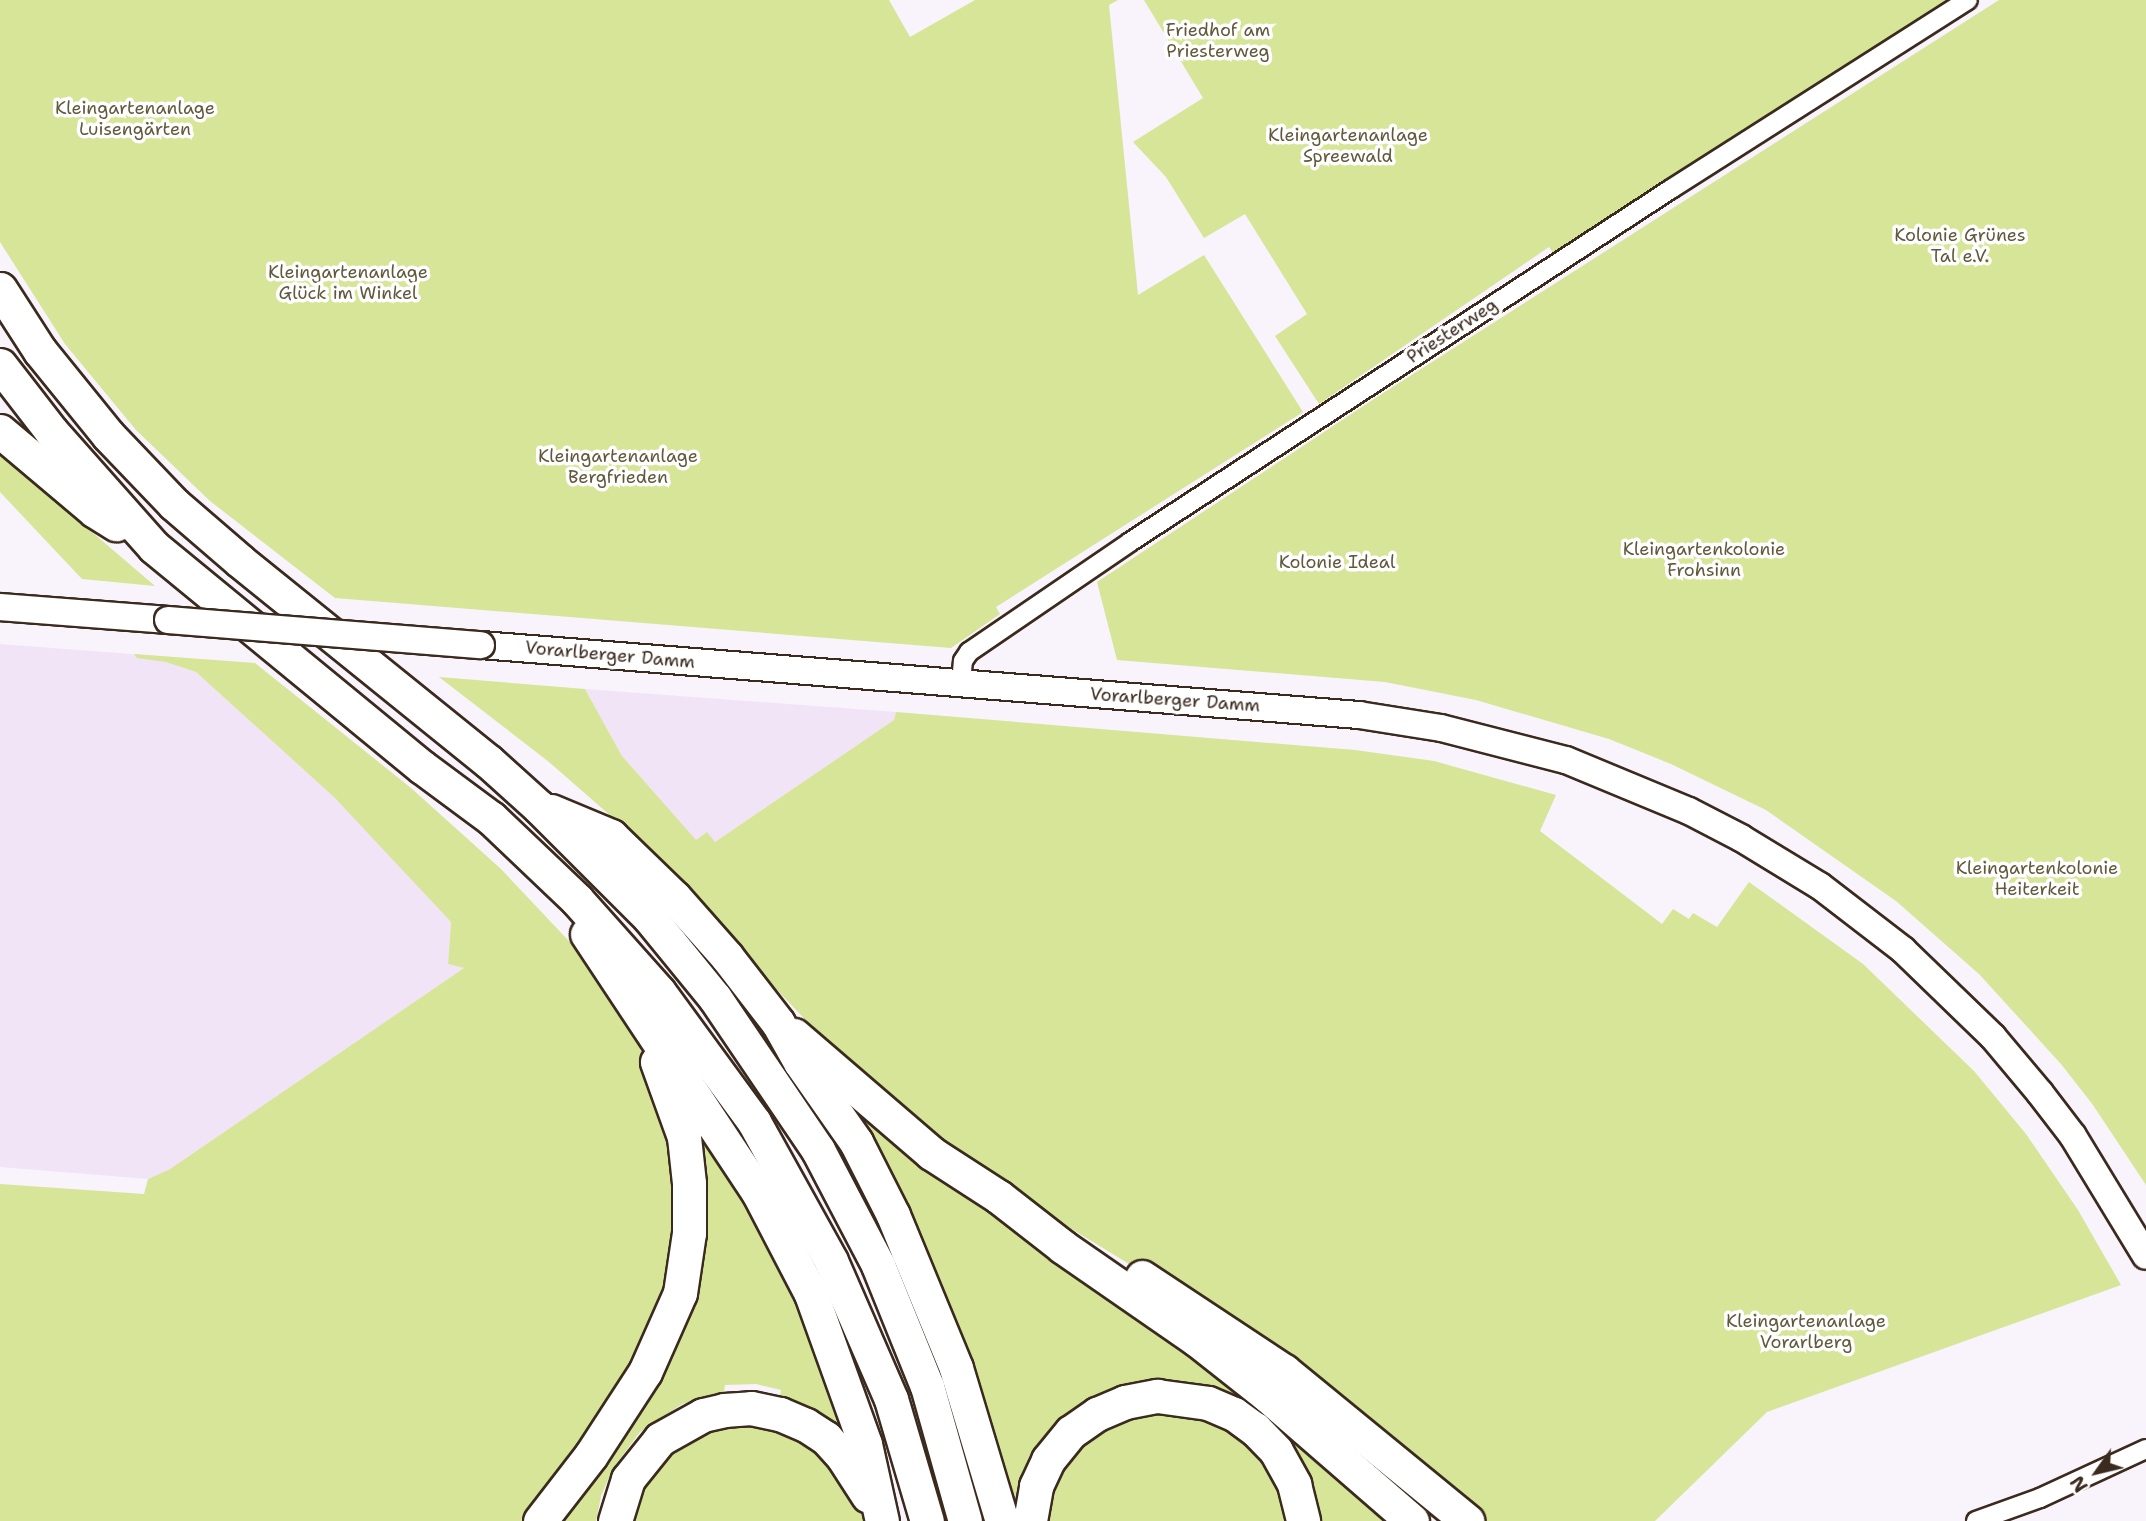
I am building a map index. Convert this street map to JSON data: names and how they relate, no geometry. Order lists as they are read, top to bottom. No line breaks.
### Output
{"streets":{"street":["Priesterweg","Vorarlberger Damm"]},"crossings":[["Priesterweg","Vorarlberger Damm"]],"parks":["Friedhof am Priesterweg","Kleingartenanlage Luisengärten","Kleingartenanlage Spreewald","Kolonie Grünes Tal e.V.","Kleingartenanlage Glück im Winkel","Kleingartenanlage Bergfrieden","Kleingartenkolonie Frohsinn","Kolonie Ideal","Kleingartenkolonie Heiterkeit","Kleingartenanlage Vorarlberg"],"north":"bottom left"}
